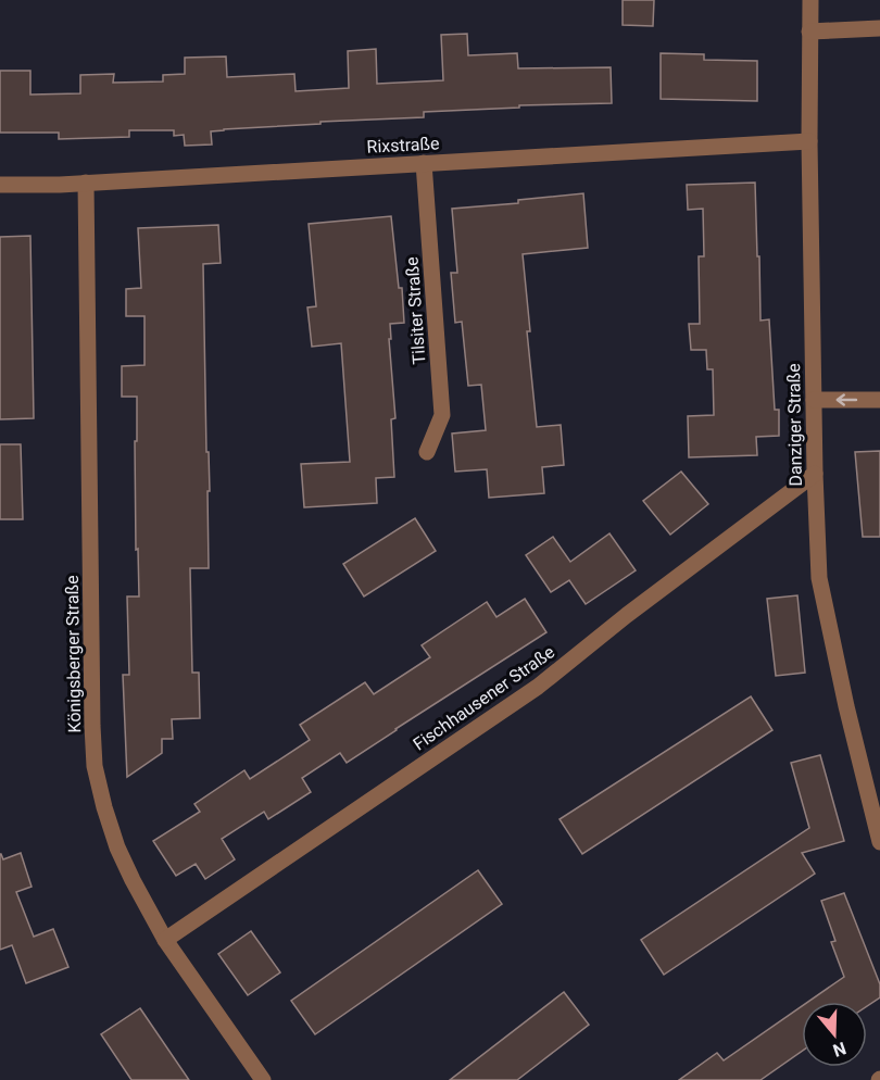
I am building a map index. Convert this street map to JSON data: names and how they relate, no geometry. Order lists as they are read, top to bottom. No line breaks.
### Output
{"streets":{"street":["Rixstraße","Tilsiter Straße","Danziger Straße","Königsberger Straße","Fischhausener Straße"]},"crossings":[["Rixstraße","Tilsiter Straße"],["Rixstraße","Danziger Straße"],["Rixstraße","Königsberger Straße"],["Danziger Straße","Fischhausener Straße"],["Königsberger Straße","Fischhausener Straße"]],"north":"bottom"}
